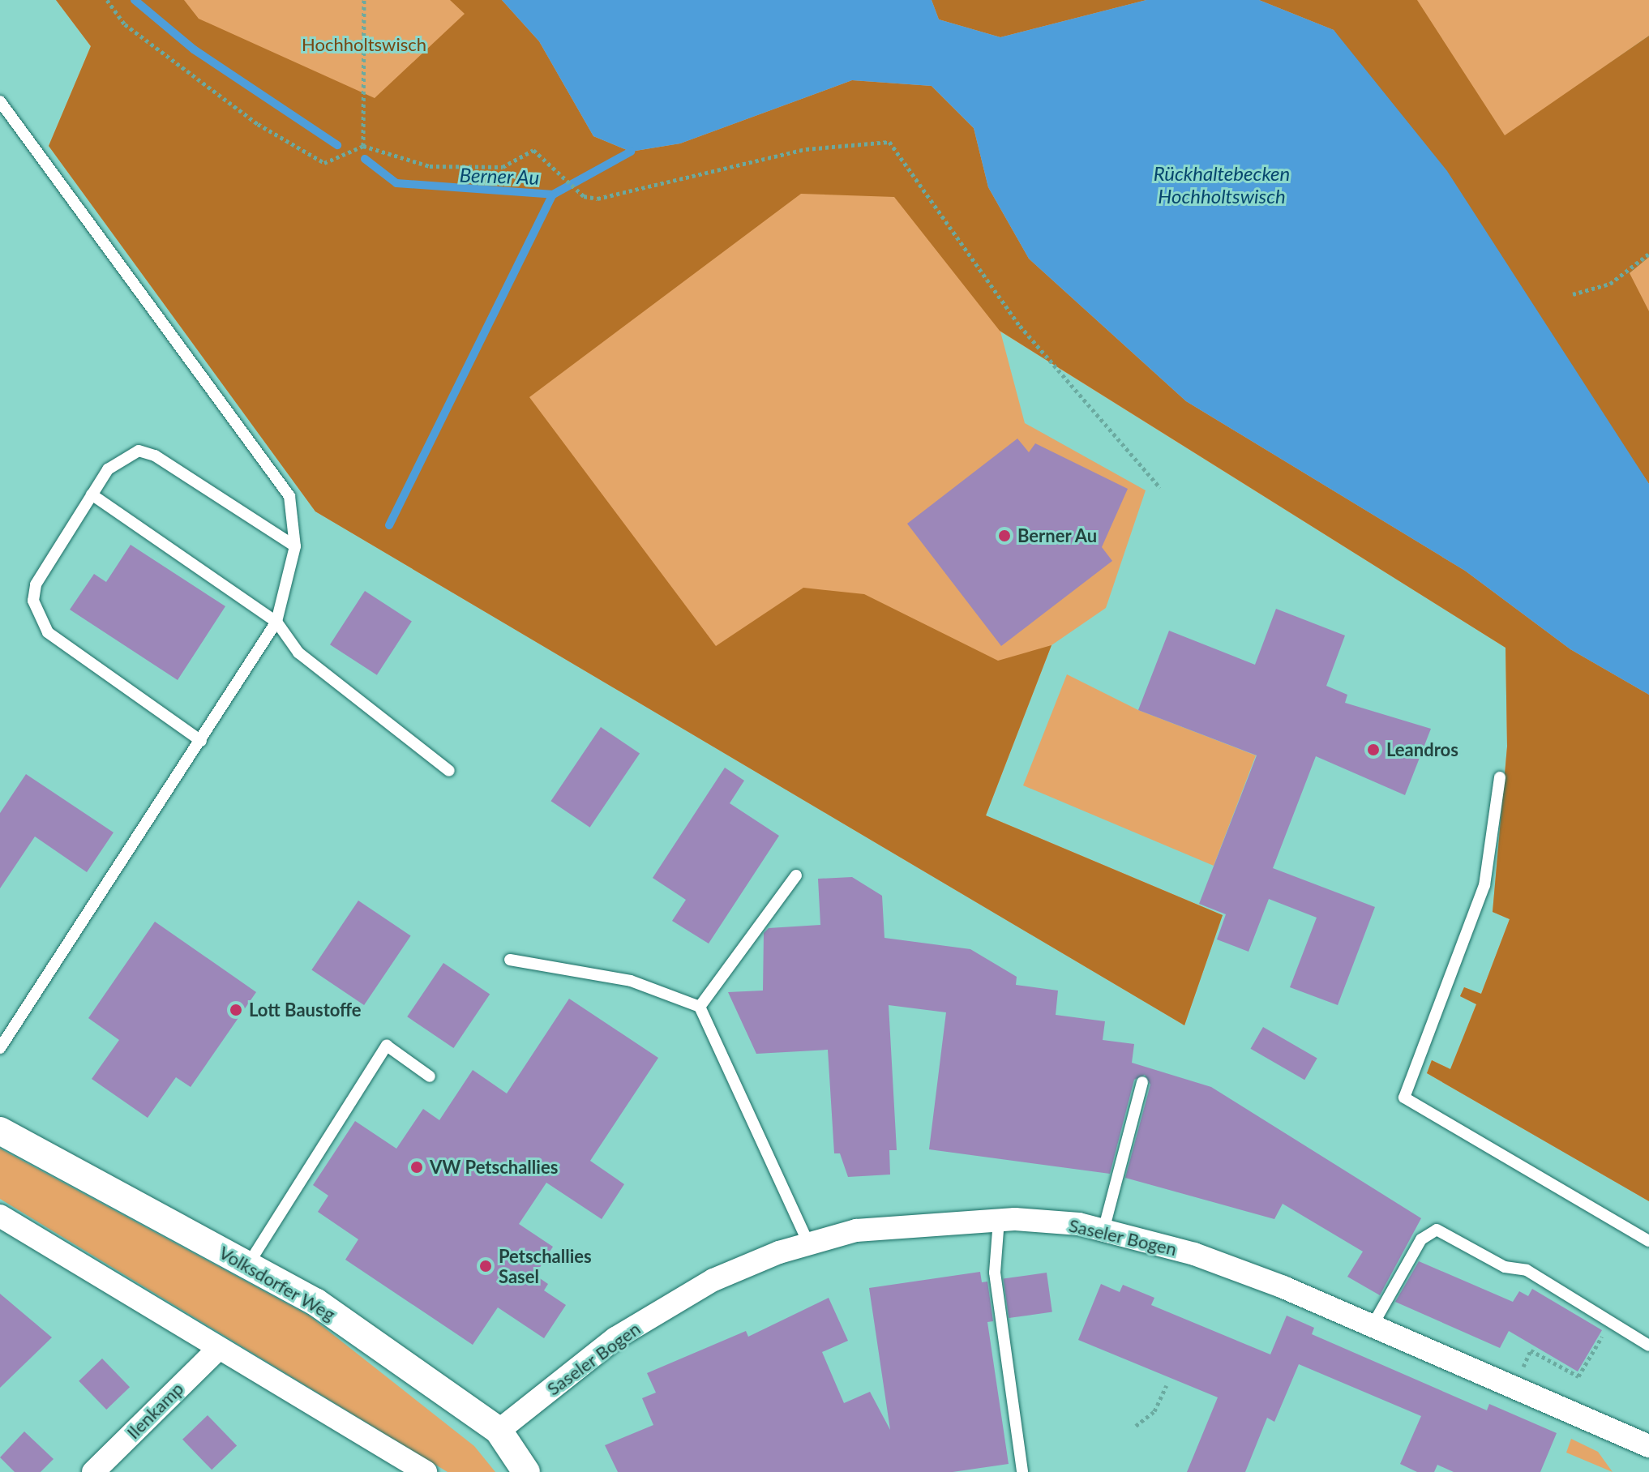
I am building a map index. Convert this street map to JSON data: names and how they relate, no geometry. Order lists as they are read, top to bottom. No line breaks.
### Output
{"streets":{"street":["Saseler Bogen","Volksdorfer Weg","Ilenkamp"]},"crossings":[["Saseler Bogen","Volksdorfer Weg"]],"water":["Rückhaltebecken Hochholtswisch","Berner Au"],"parks":["Hochholtswisch"],"places":["Berner Au","Leandros","Lott Baustoffe","VW Petschallies","Petschallies Sasel"]}
